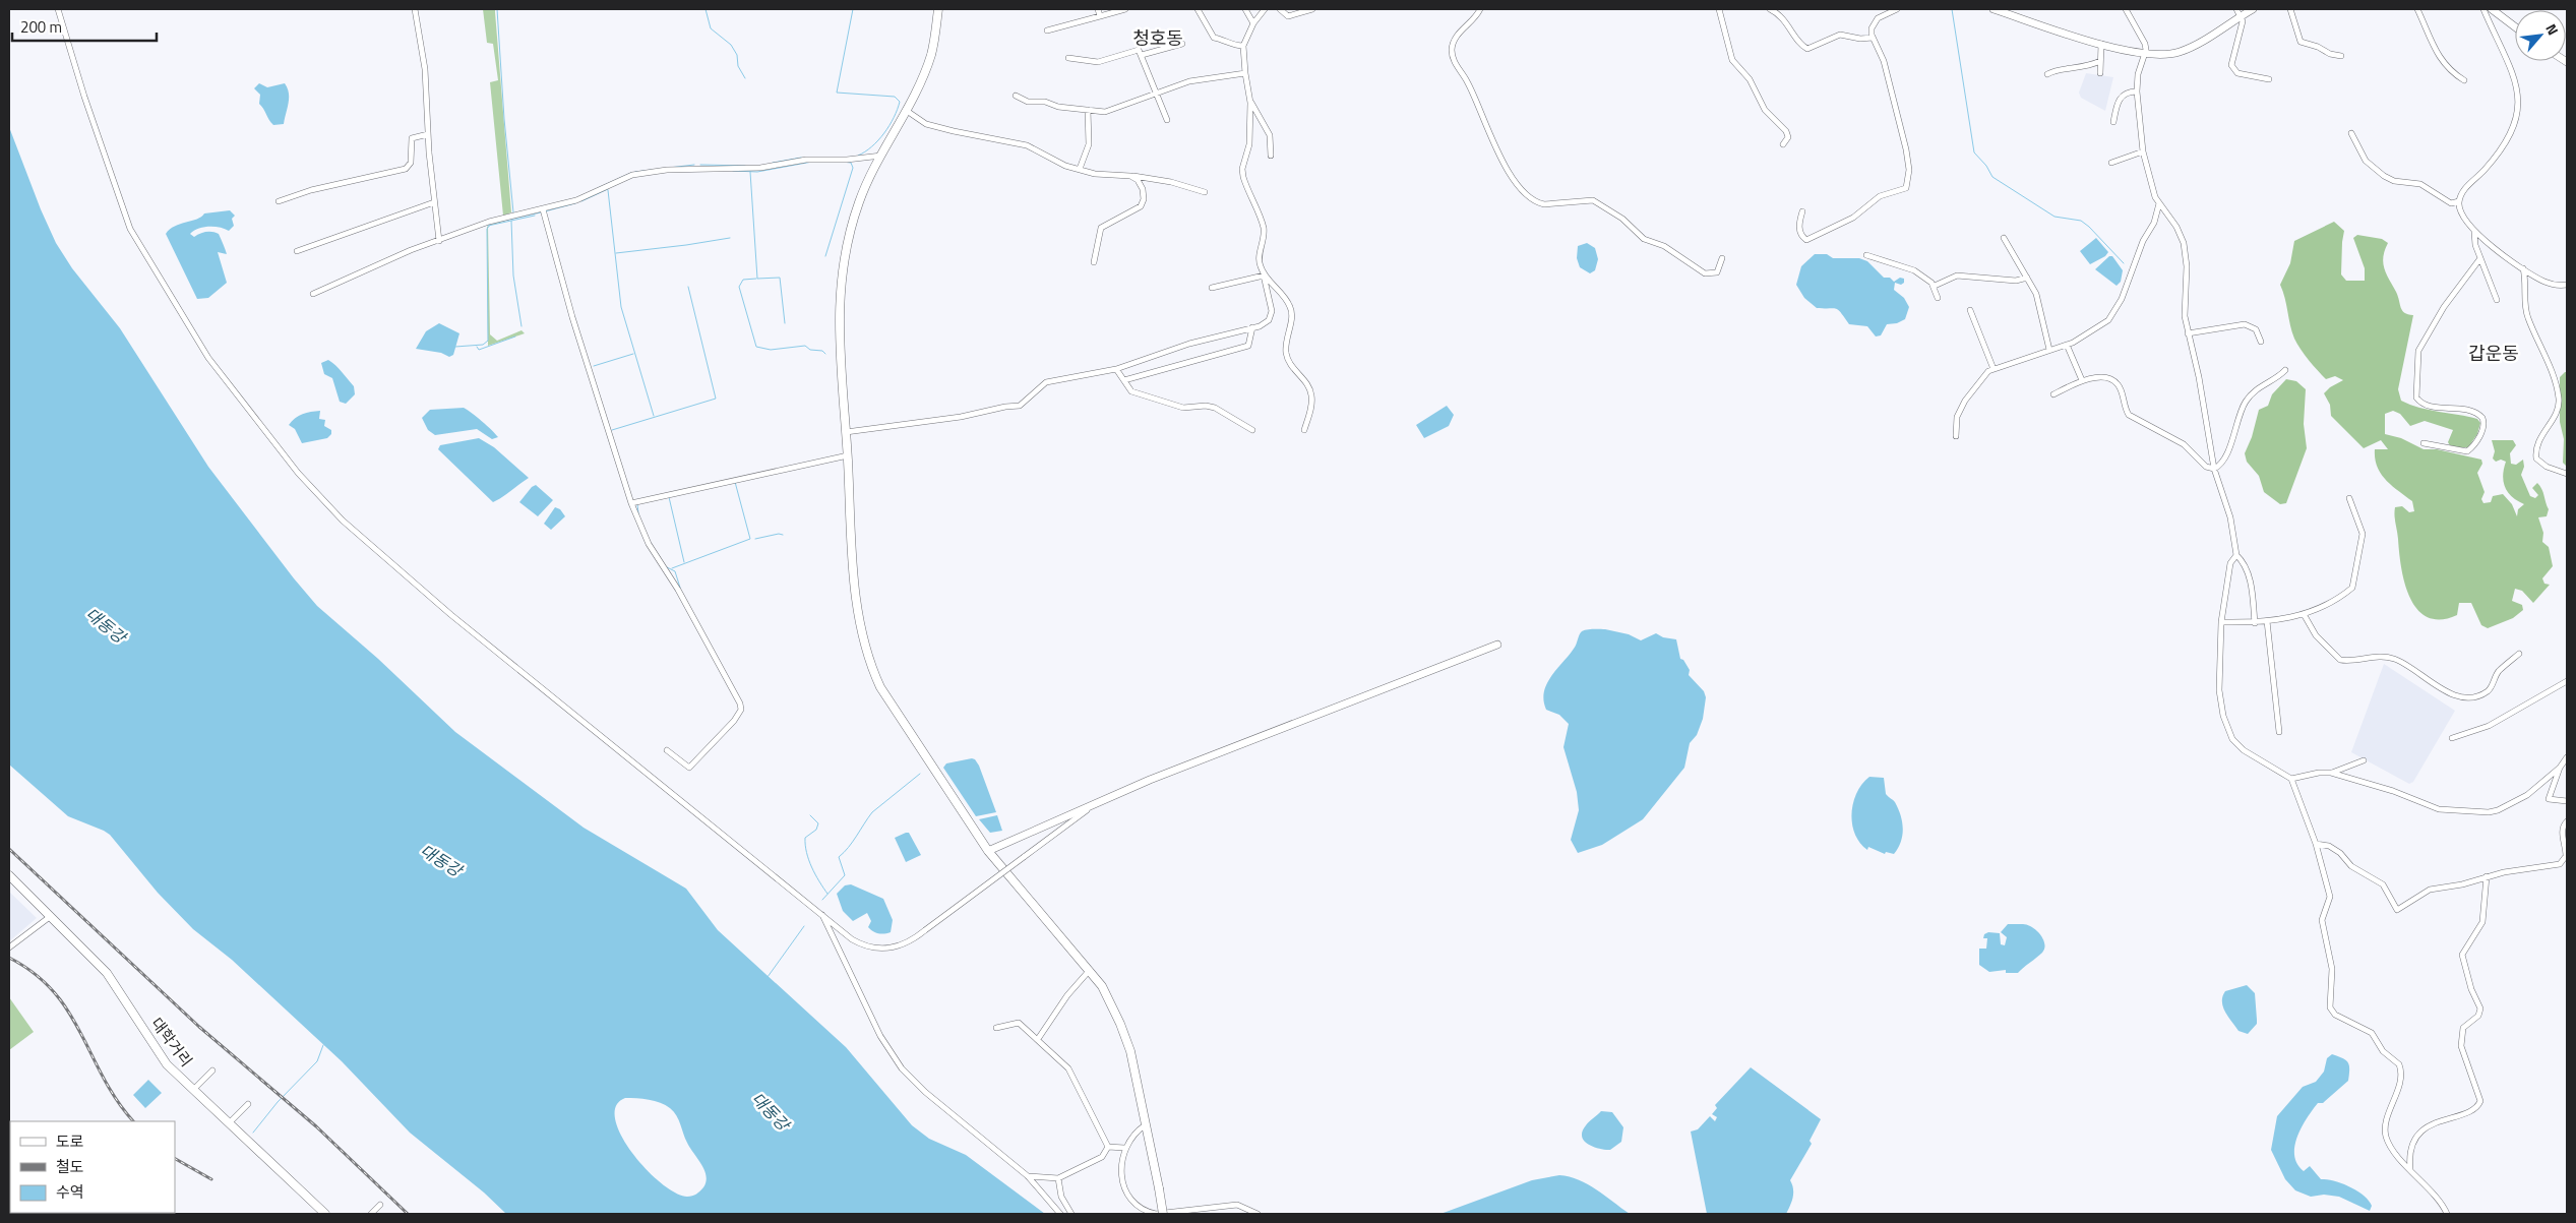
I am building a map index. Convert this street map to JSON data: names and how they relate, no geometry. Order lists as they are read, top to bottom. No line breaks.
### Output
{"streets":{"main road":["대학거리"]},"districts":["청호동","갑운동"],"water":["대동강"],"legend":["도로","철도","수역"],"scale_bar":"200 m","north":"top right"}
